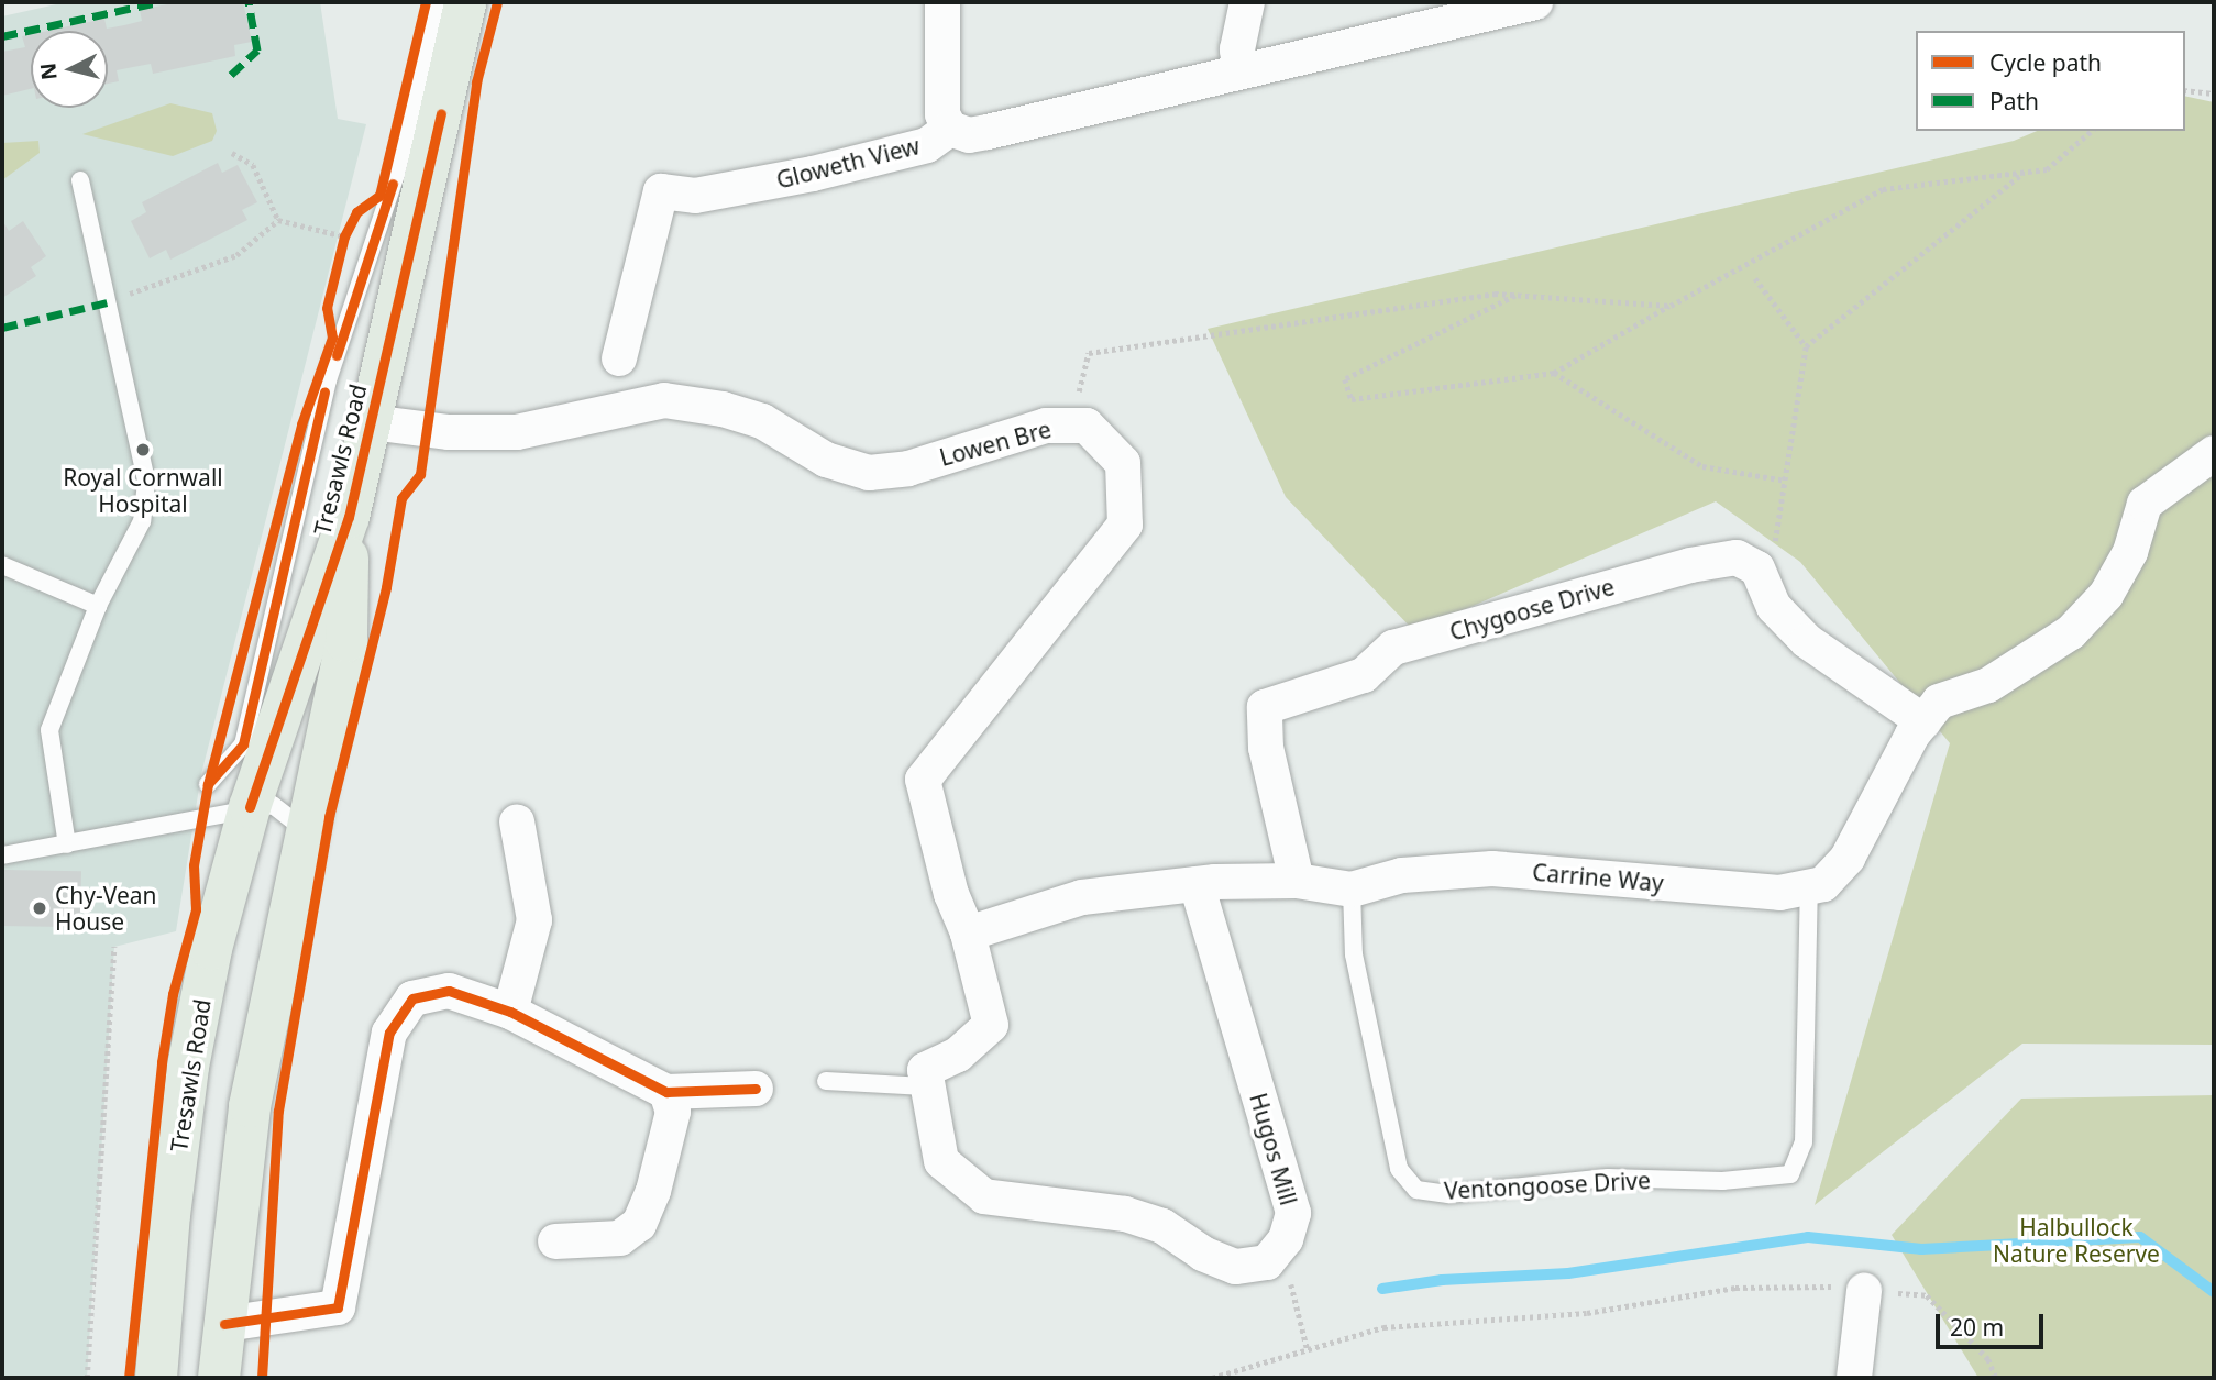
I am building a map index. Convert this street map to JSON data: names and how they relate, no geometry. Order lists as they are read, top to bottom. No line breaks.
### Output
{"streets":{"highway":["Tresawls Road"],"street":["Gloweth View","Lowen Bre","Chygoose Drive","Carrine Way","Hugos Mill"],"lane":["Ventongoose Drive"]},"crossings":[["Lowen Bre","Tresawls Road"],["Lowen Bre","Carrine Way"],["Chygoose Drive","Carrine Way"],["Carrine Way","Hugos Mill"],["Carrine Way","Ventongoose Drive"]],"parks":["Halbullock Nature Reserve"],"places":["Royal Cornwall Hospital","Chy-Vean House"],"legend":["Cycle path","Path"],"scale_bar":"20 m","north":"left"}
